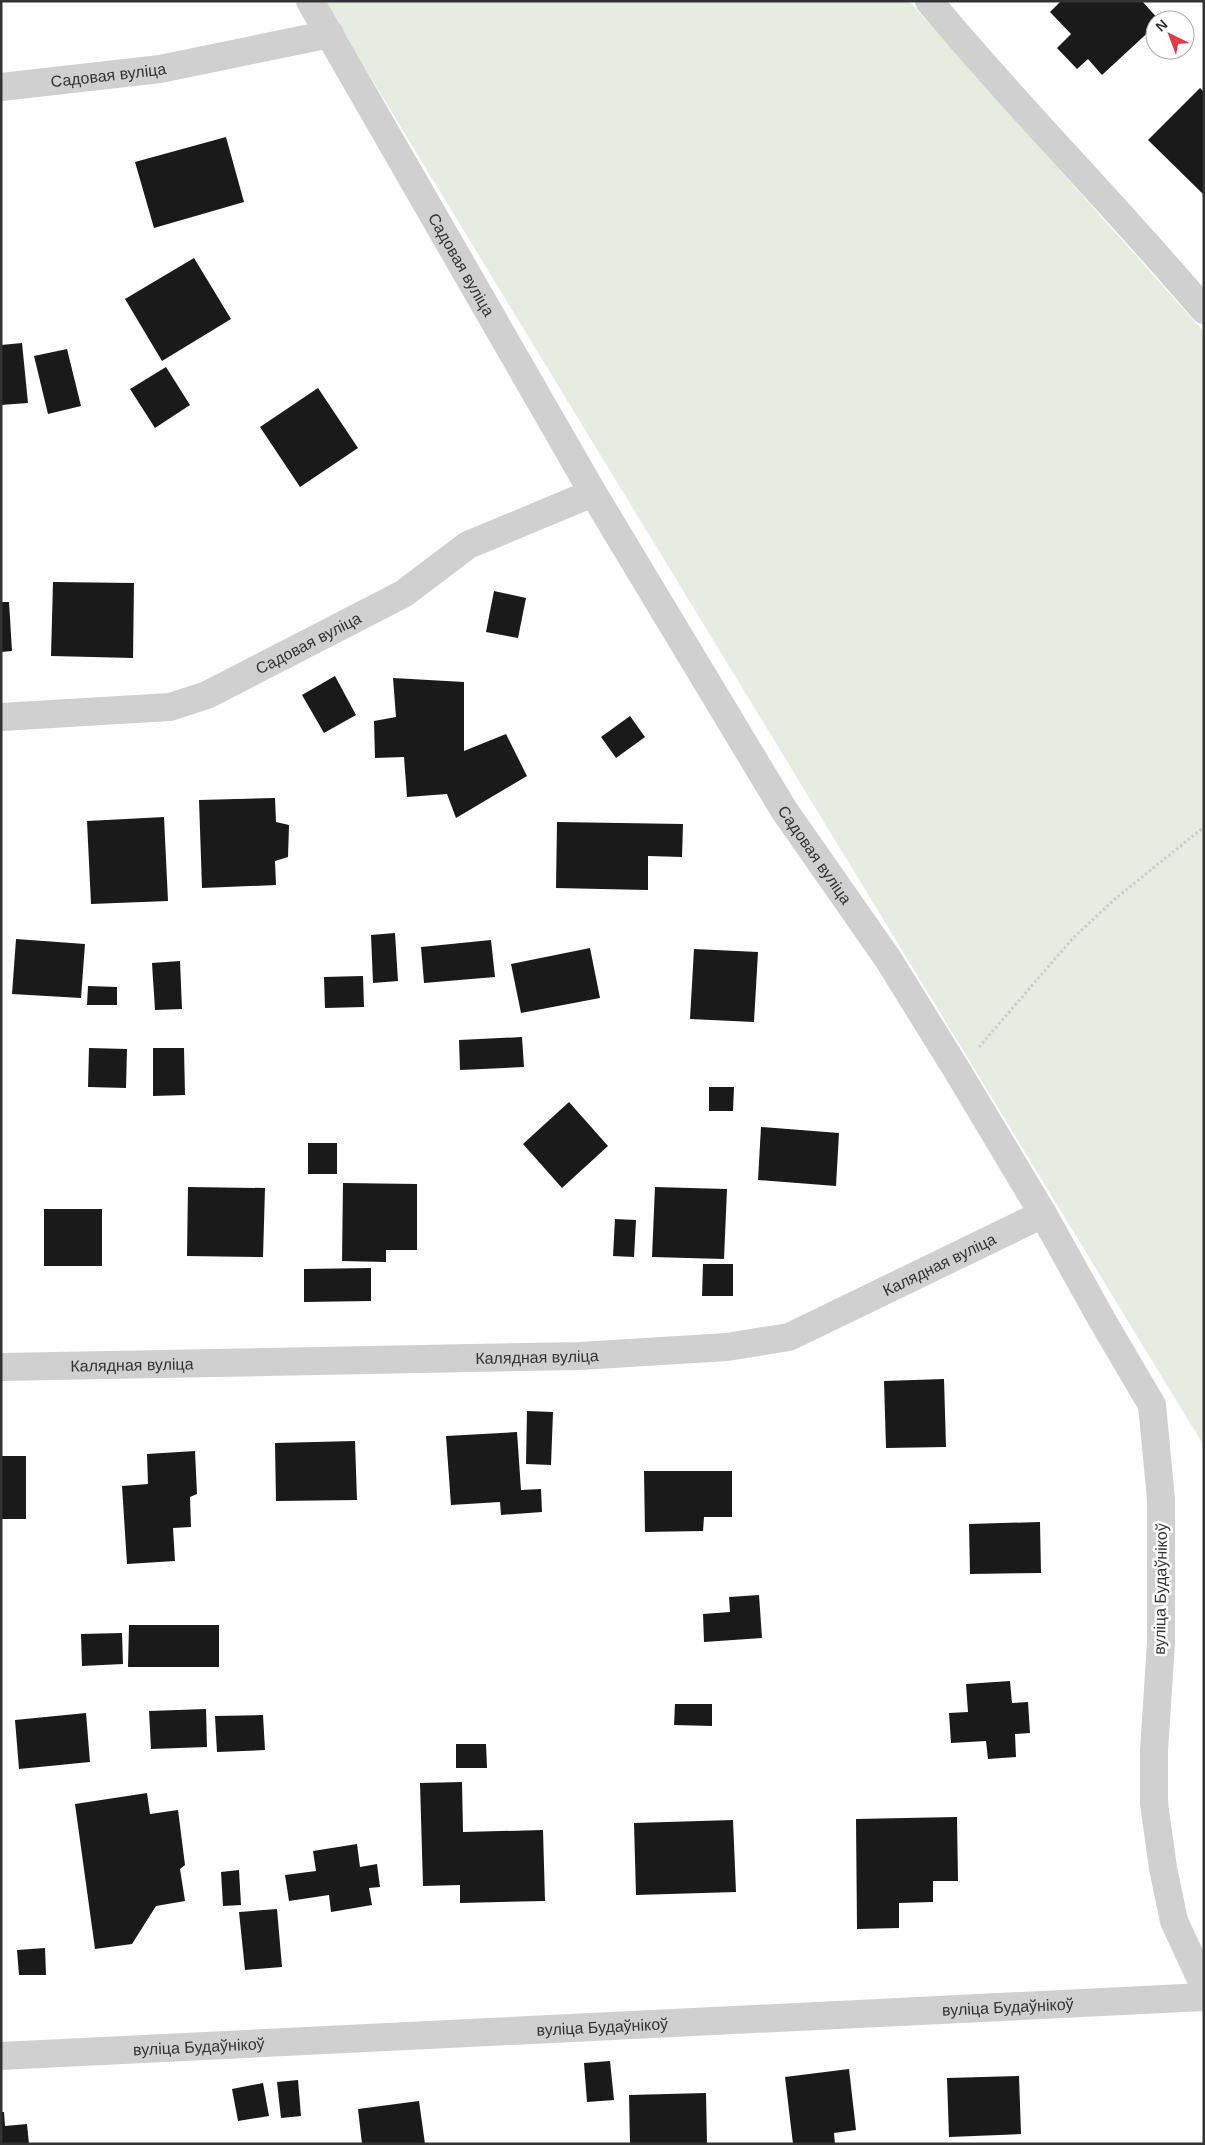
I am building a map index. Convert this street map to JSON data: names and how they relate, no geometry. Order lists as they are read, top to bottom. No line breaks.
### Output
{"streets":{"street":["Садовая вуліца","Калядная вуліца","вуліца Будаўнікоў"]},"crossings":[["Садовая вуліца","Калядная вуліца"],["Садовая вуліца","вуліца Будаўнікоў"],["Калядная вуліца","вуліца Будаўнікоў"]],"north":"top left"}
